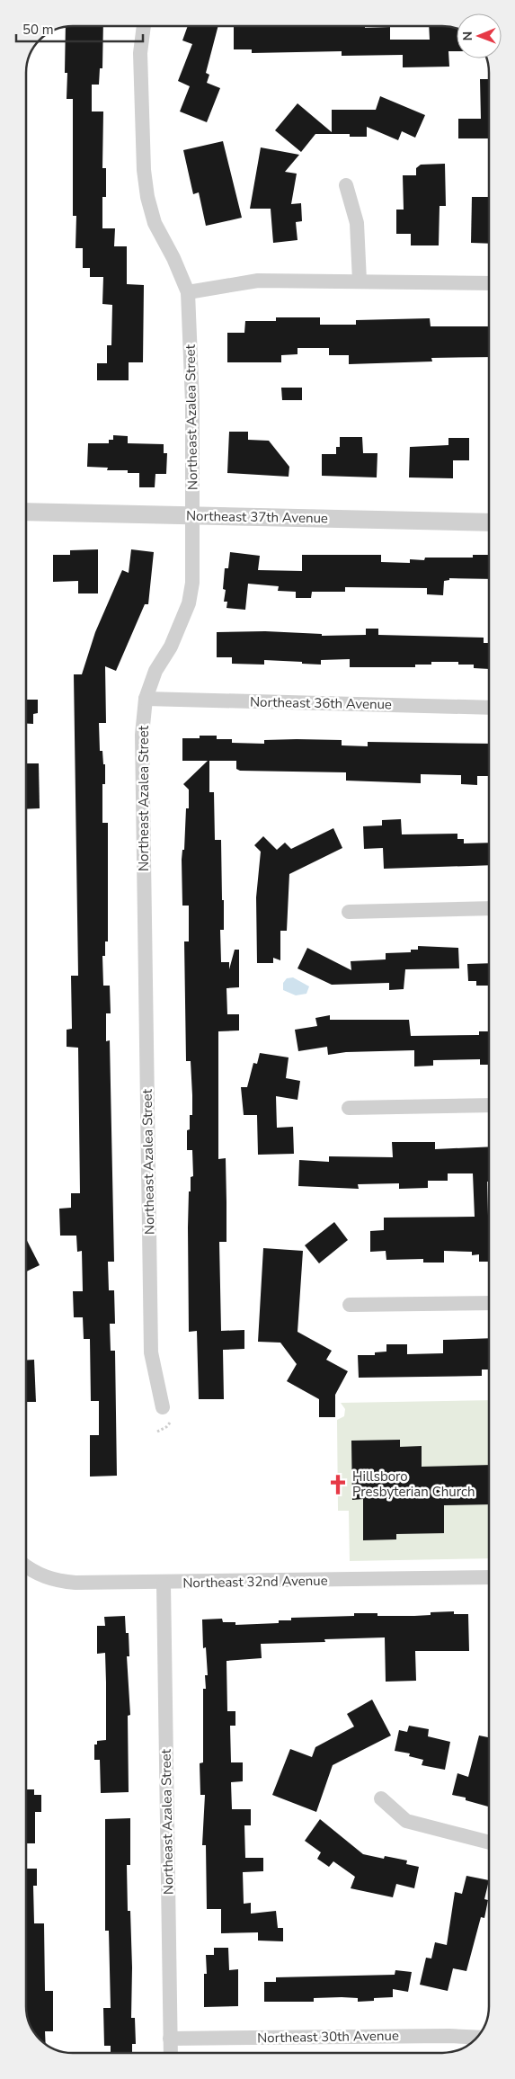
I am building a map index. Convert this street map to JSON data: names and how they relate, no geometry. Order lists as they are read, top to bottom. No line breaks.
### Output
{"streets":{"street":["Northeast Azalea Street","Northeast 37th Avenue","Northeast 36th Avenue","Northeast 32nd Avenue","Northeast 30th Avenue"]},"crossings":[["Northeast Azalea Street","Northeast 37th Avenue"],["Northeast Azalea Street","Northeast 36th Avenue"],["Northeast Azalea Street","Northeast 32nd Avenue"],["Northeast Azalea Street","Northeast 30th Avenue"]],"places":{"church":["Hillsboro Presbyterian Church"]},"scale_bar":"50 m","north":"left"}
